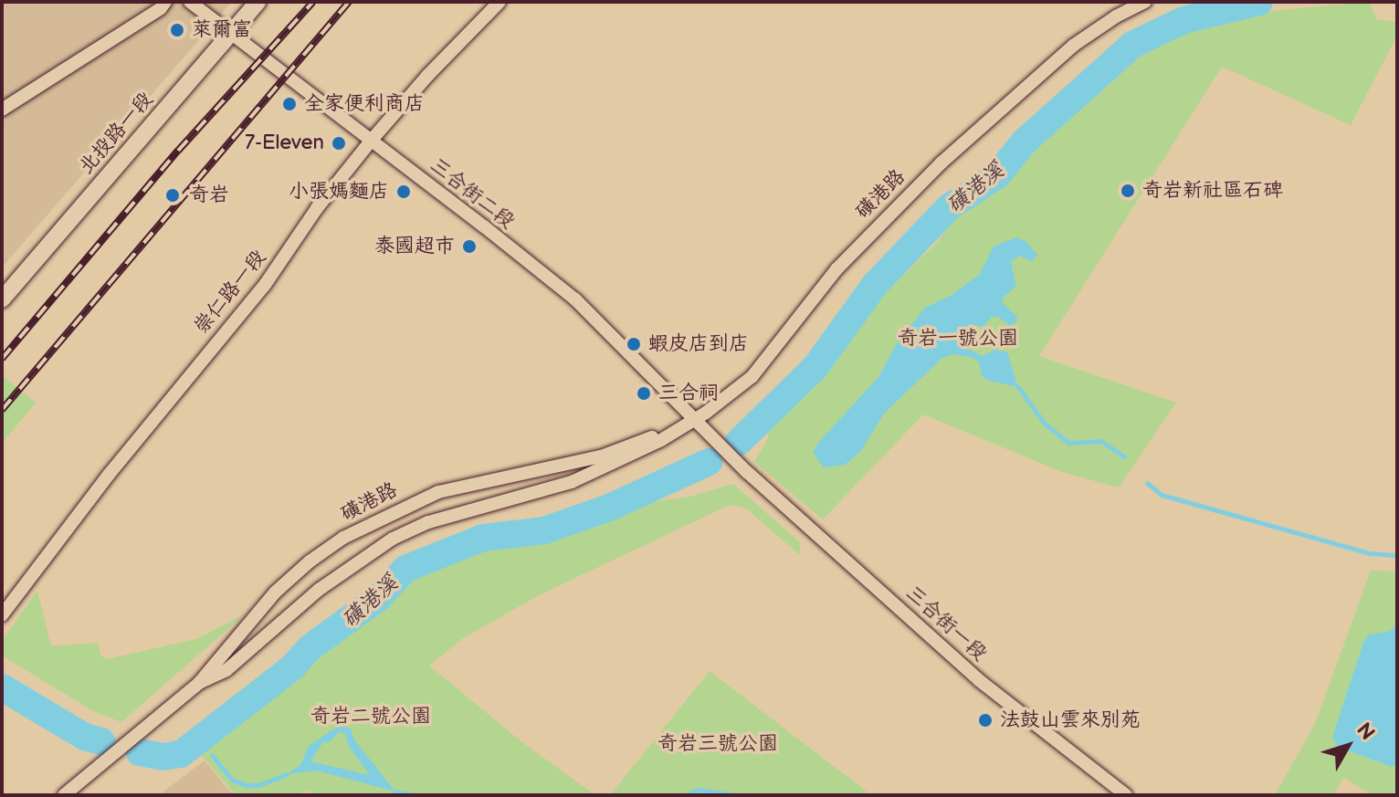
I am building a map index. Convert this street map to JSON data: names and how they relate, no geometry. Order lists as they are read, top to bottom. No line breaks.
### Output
{"streets":{"street":["北投路一段","三合街二段","磺港路","崇仁路一段","三合街一段"]},"crossings":[["北投路一段","三合街二段"],["三合街二段","磺港路"],["三合街二段","崇仁路一段"],["三合街二段","三合街一段"]],"water":["磺港溪"],"parks":["奇岩一號公園","奇岩二號公園","奇岩三號公園"],"places":["萊爾富","全家便利商店","7-Eleven","奇岩新社區石碑","小張媽麵店","奇岩","泰國超市","蝦皮店到店","三合祠","法鼓山雲來別苑"],"north":"top right"}
